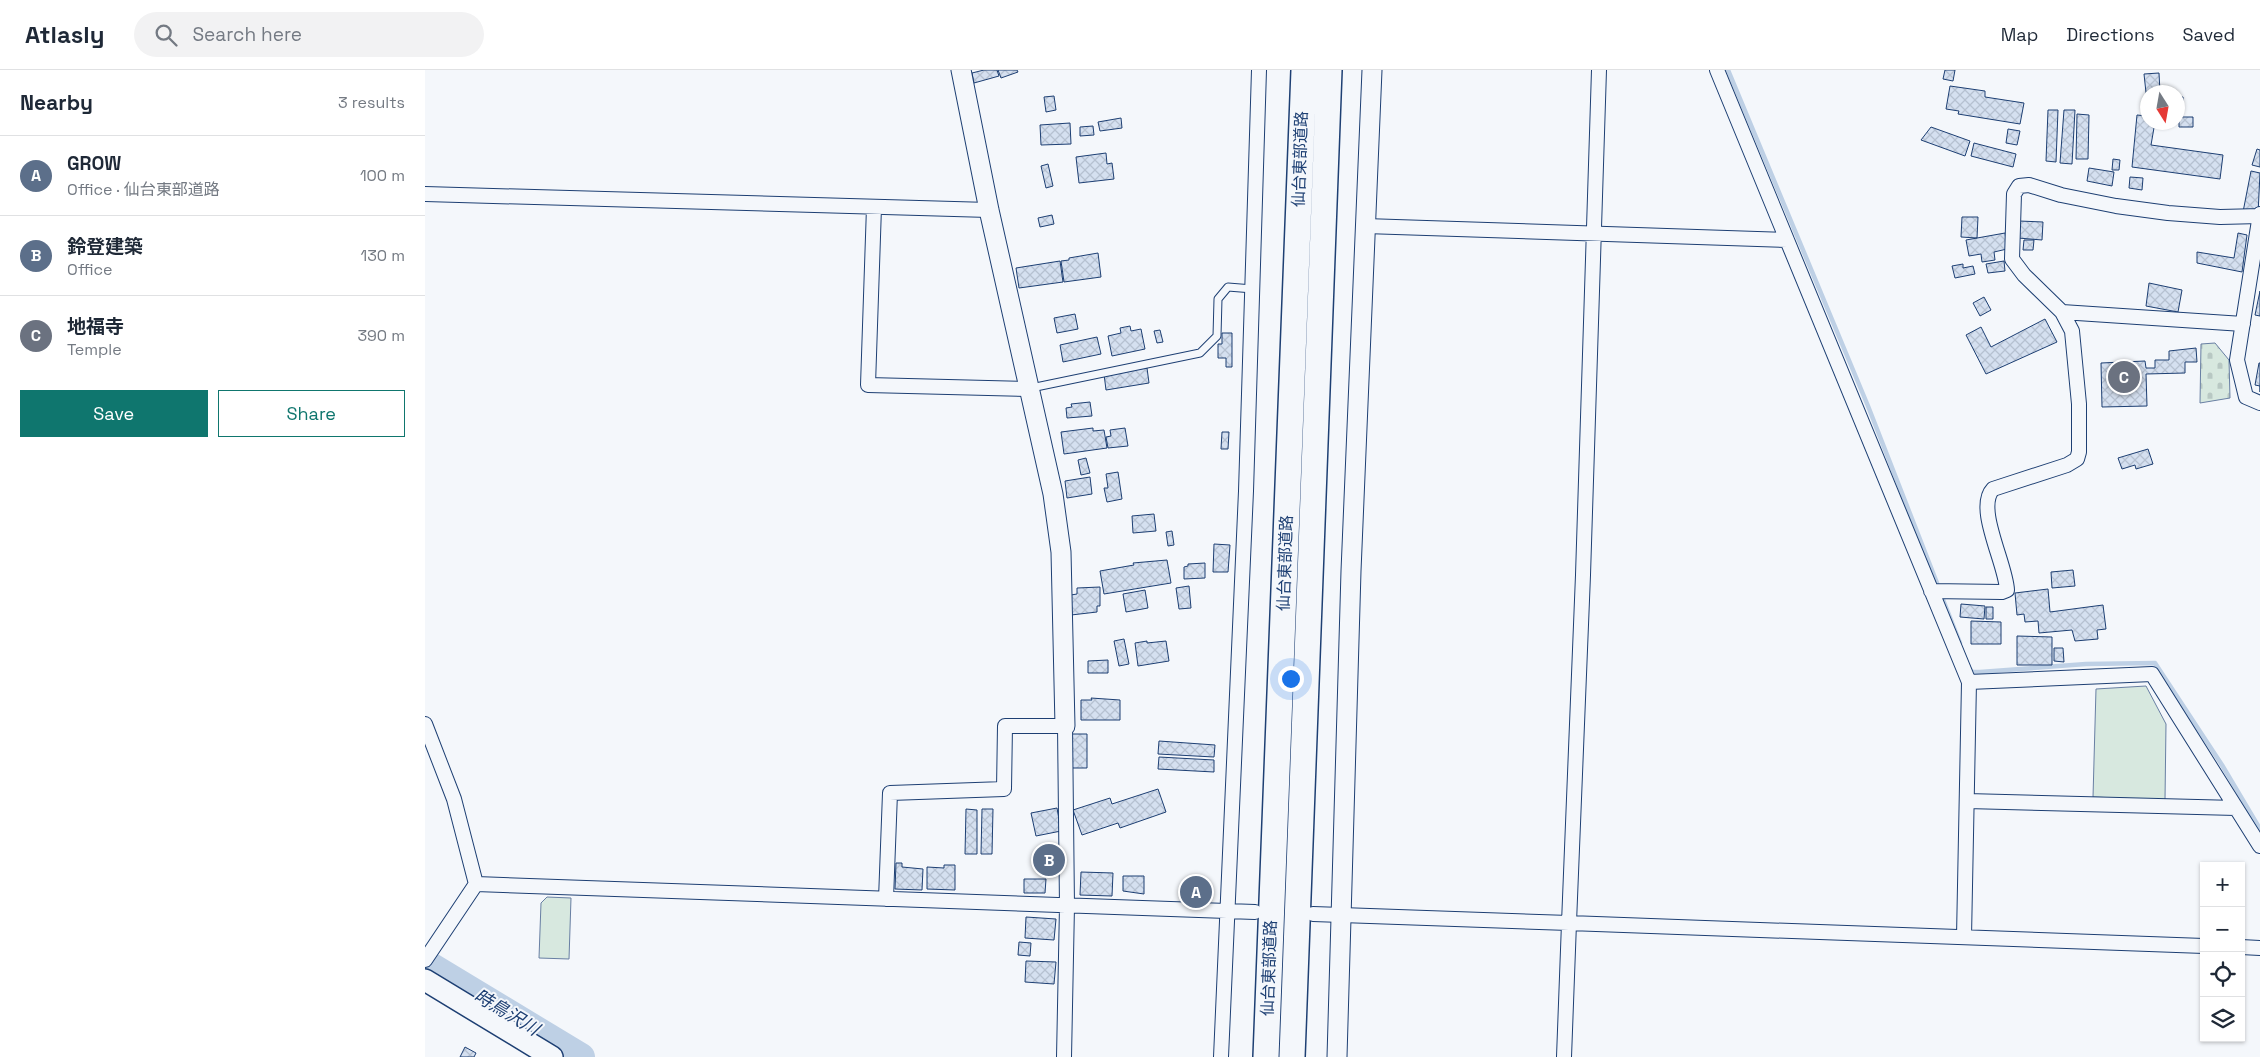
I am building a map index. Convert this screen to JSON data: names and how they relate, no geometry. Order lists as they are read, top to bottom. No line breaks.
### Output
{"streets":{"highway":["仙台東部道路"]},"water":["時鳥沢川"],"north":"bottom","page":{"header":"Atlasly","search":"Search here","nav":["Map","Directions","Saved"],"heading":["Nearby","3 results"],"list":[{"mark":"A","name":"GROW","note":"Office · 仙台東部道路","value":"100 m"},{"mark":"B","name":"鈴登建築","note":"Office","value":"130 m"},{"mark":"C","name":"地福寺","note":"Temple","value":"390 m"}],"pins":["C","B","A"],"buttons":["Save","Share"],"map_buttons":["+","−"]}}
